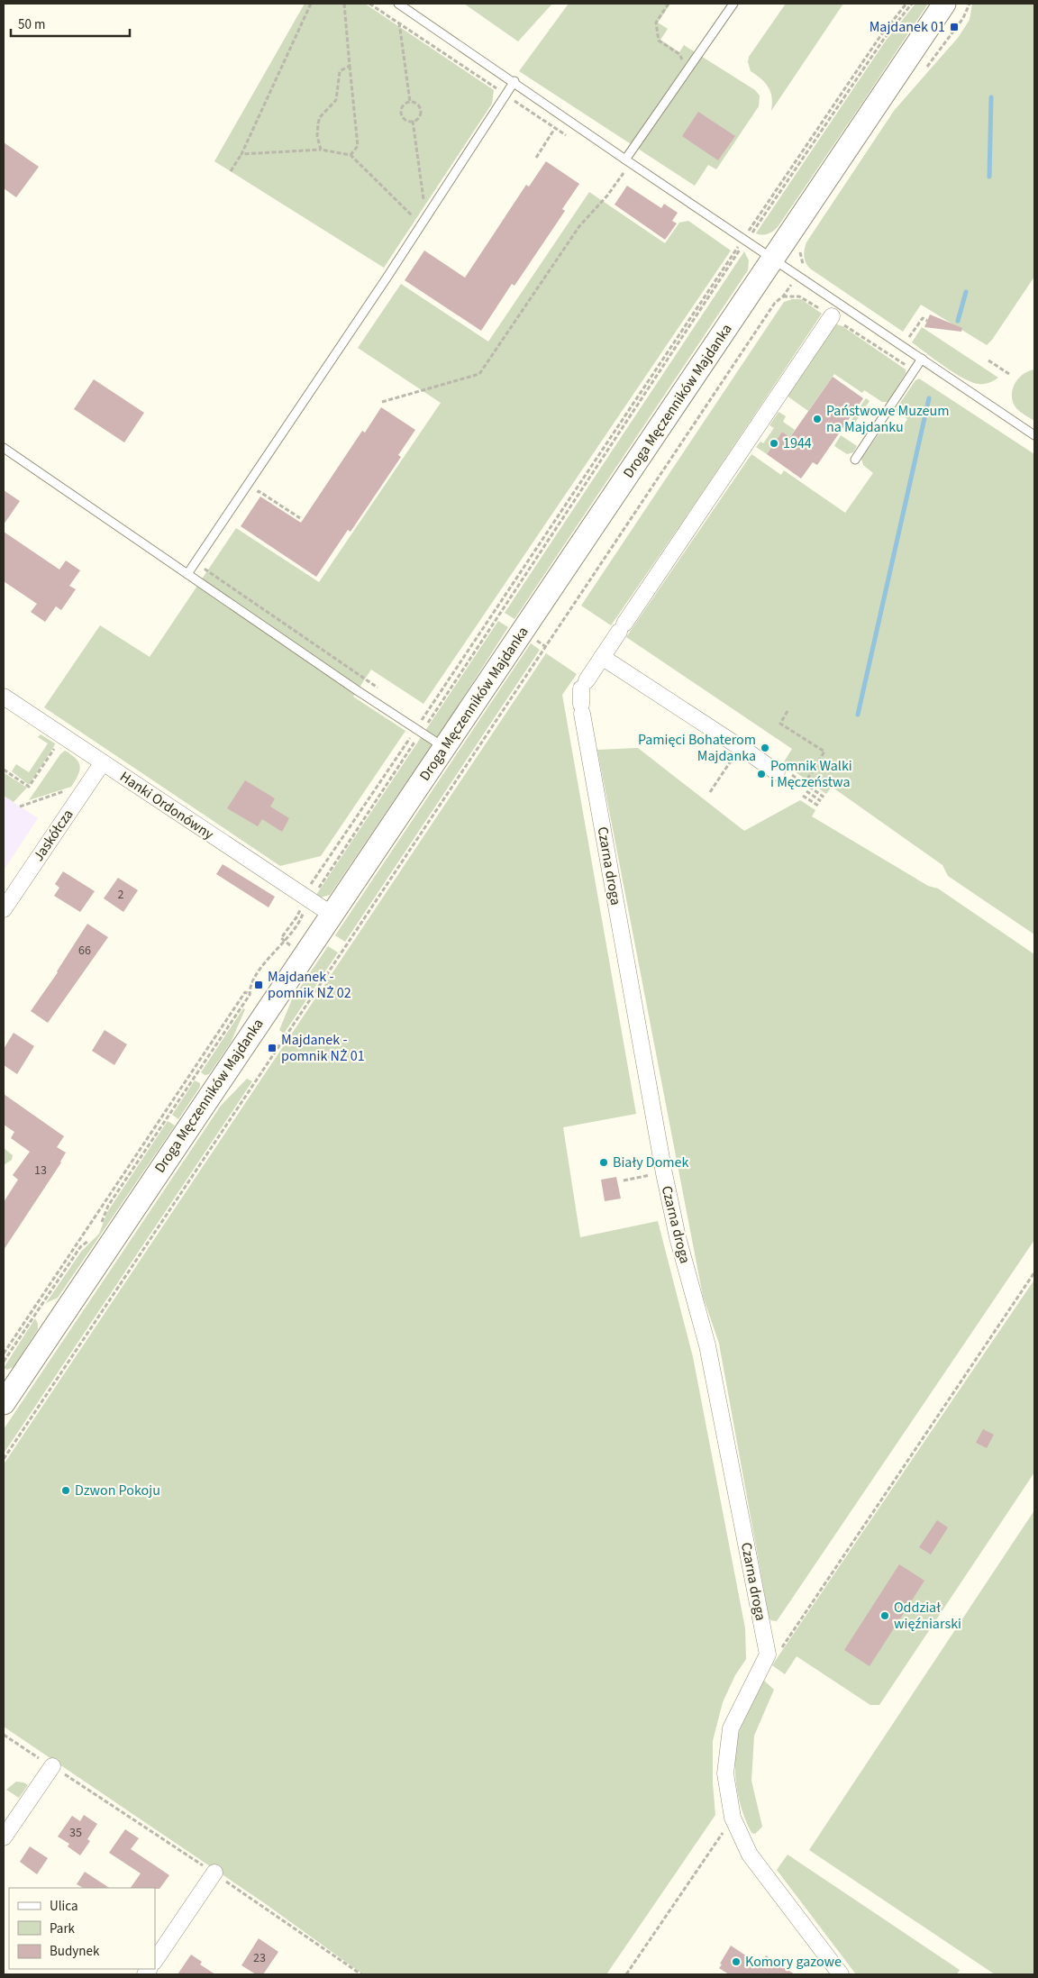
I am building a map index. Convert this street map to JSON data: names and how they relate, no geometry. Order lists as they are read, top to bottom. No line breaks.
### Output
{"streets":{"street":["Droga Męczenników Majdanka","Hanki Ordonówny","Jaskółcza","Czarna droga"]},"crossings":[["Droga Męczenników Majdanka","Hanki Ordonówny"],["Hanki Ordonówny","Jaskółcza"]],"places":{"transit":["Majdanek 01","Majdanek - pomnik NŻ 02","Majdanek - pomnik NŻ 01"],"other":["Państwowe Muzeum na Majdanku","1944","Pamięci Bohaterom Majdanka","Pomnik Walki i Męczeństwa","Biały Domek","Dzwon Pokoju","Oddział więźniarski","Komory gazowe"]},"house_numbers":["2","66","13","35","23"],"legend":["Ulica","Park","Budynek"],"scale_bar":"50 m"}
